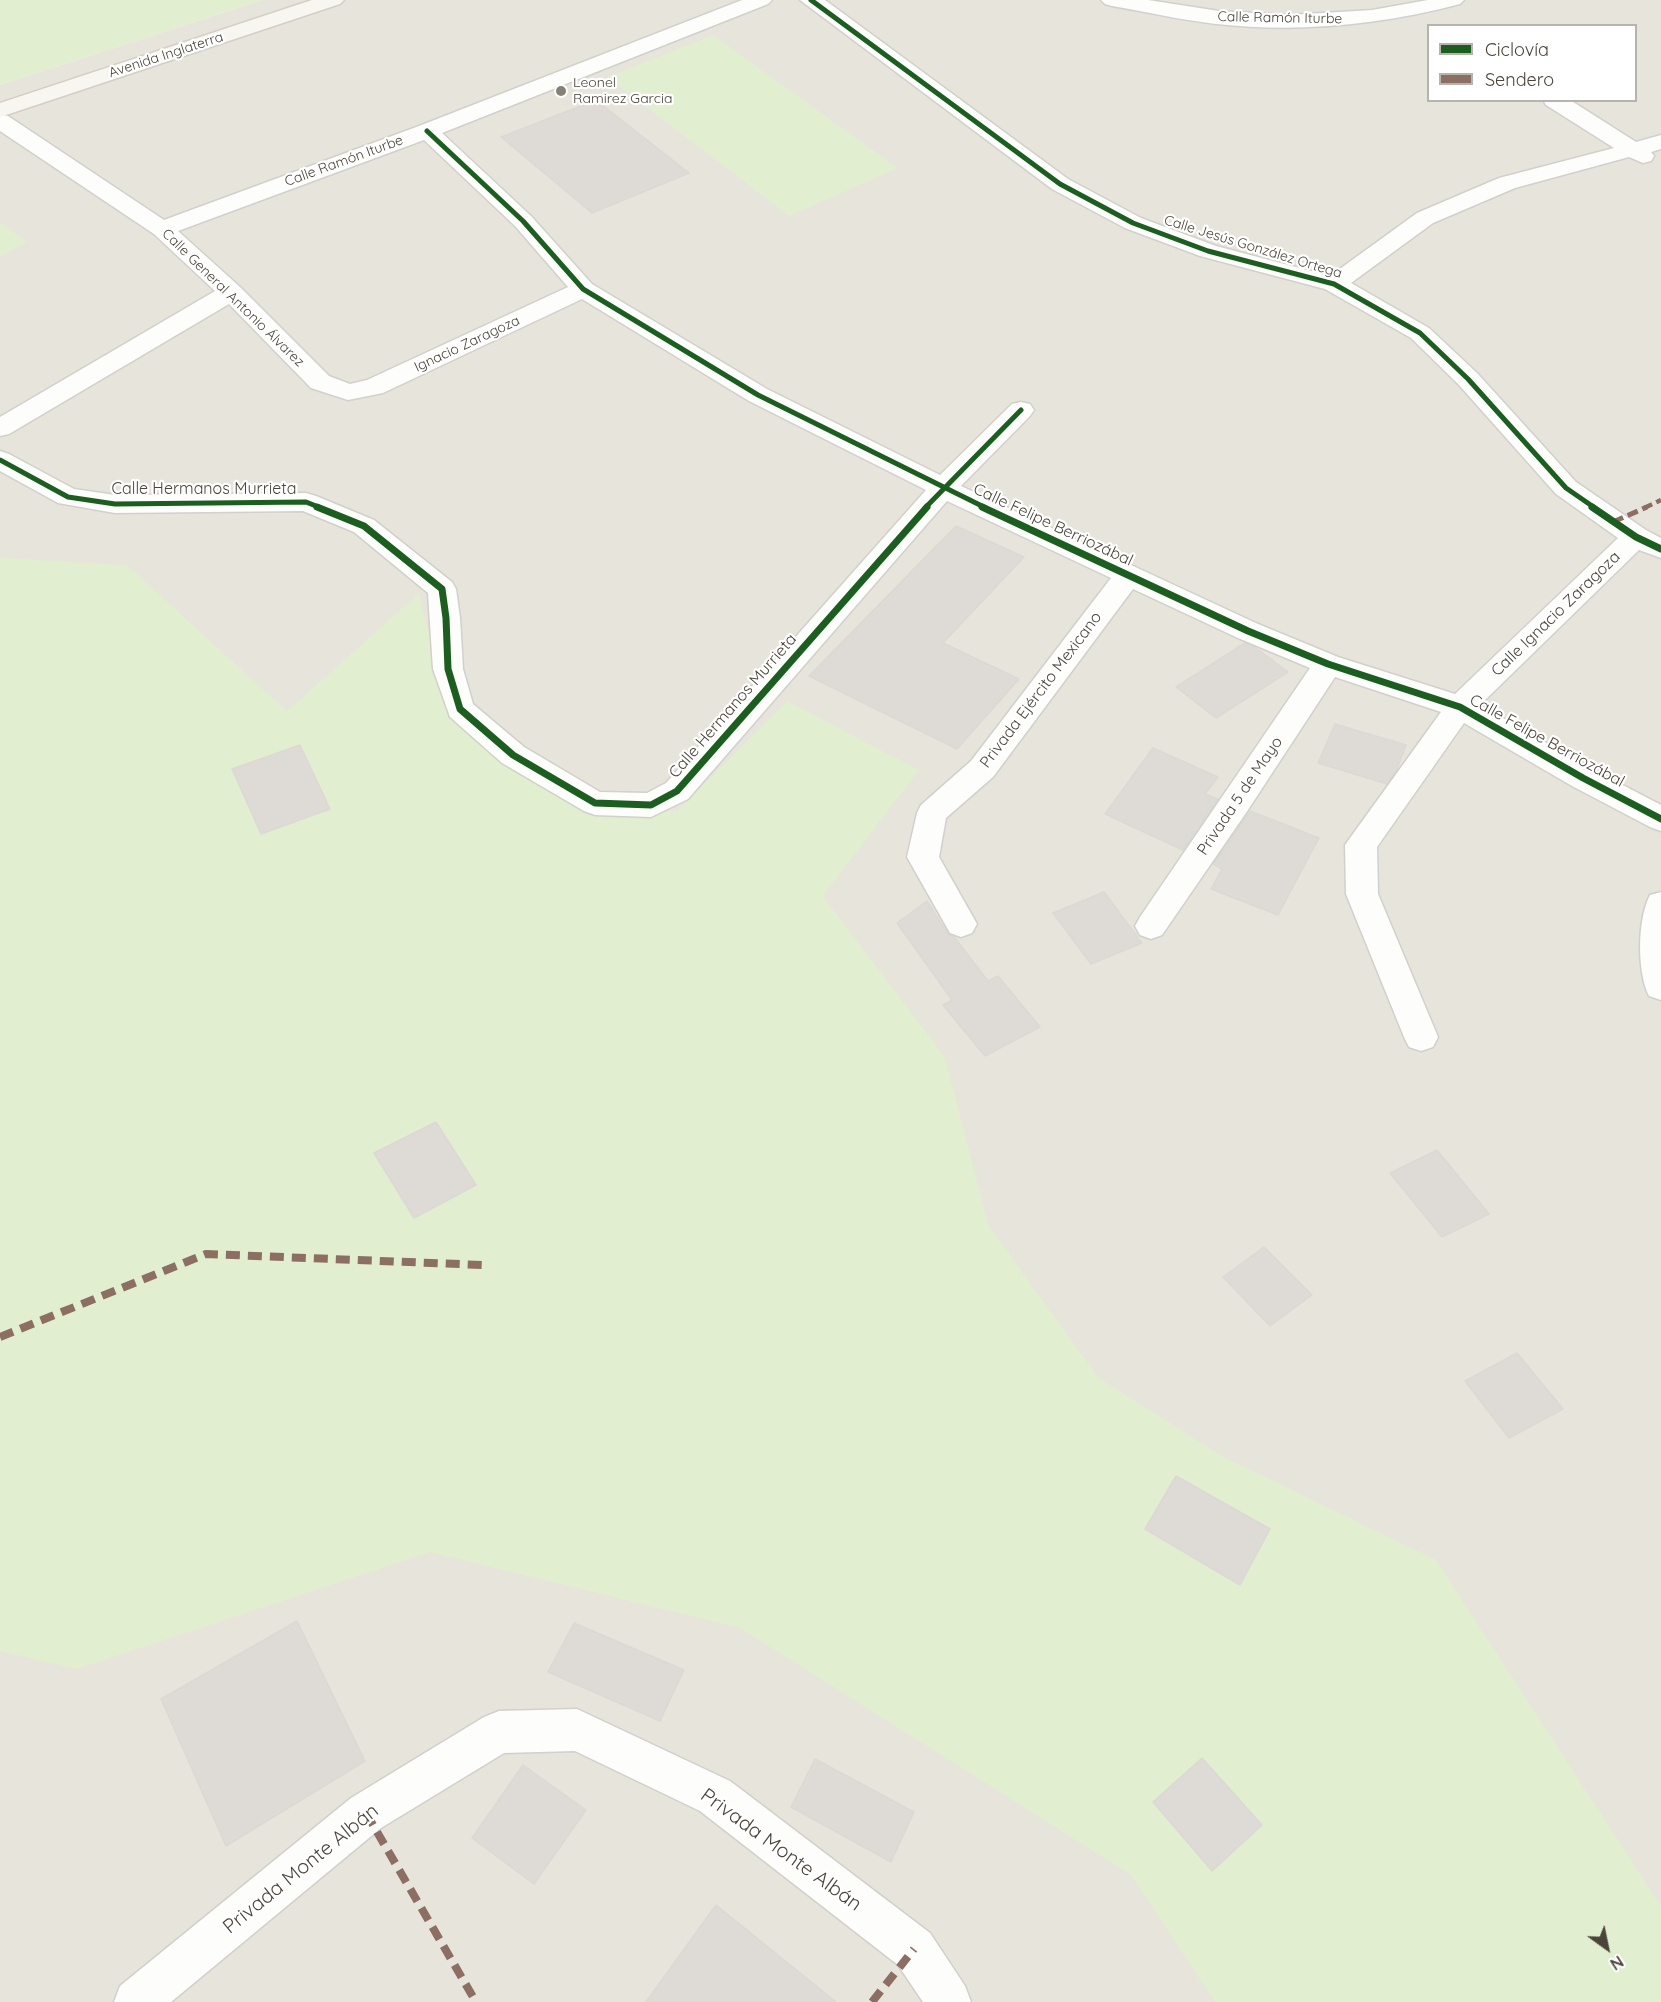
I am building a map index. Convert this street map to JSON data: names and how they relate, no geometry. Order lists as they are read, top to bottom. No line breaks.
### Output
{"streets":{"main road":["Avenida Inglaterra"],"street":["Calle Ramón Iturbe","Calle Jesús González Ortega","Calle General Antonio Álvarez","Ignacio Zaragoza","Calle Hermanos Murrieta","Calle Felipe Berriozábal","Calle Ignacio Zaragoza","Privada Ejército Mexicano","Privada 5 de Mayo","Privada Monte Albán"]},"crossings":[["Calle Ramón Iturbe","Calle General Antonio Álvarez"],["Calle Ramón Iturbe","Calle Felipe Berriozábal"],["Calle Jesús González Ortega","Calle Ignacio Zaragoza"],["Calle General Antonio Álvarez","Ignacio Zaragoza"],["Ignacio Zaragoza","Calle Felipe Berriozábal"],["Calle Hermanos Murrieta","Calle Felipe Berriozábal"],["Calle Felipe Berriozábal","Calle Ignacio Zaragoza"],["Calle Felipe Berriozábal","Privada Ejército Mexicano"],["Calle Felipe Berriozábal","Privada 5 de Mayo"]],"places":["Leonel Ramirez Garcia"],"legend":["Ciclovía","Sendero"],"north":"bottom right"}
